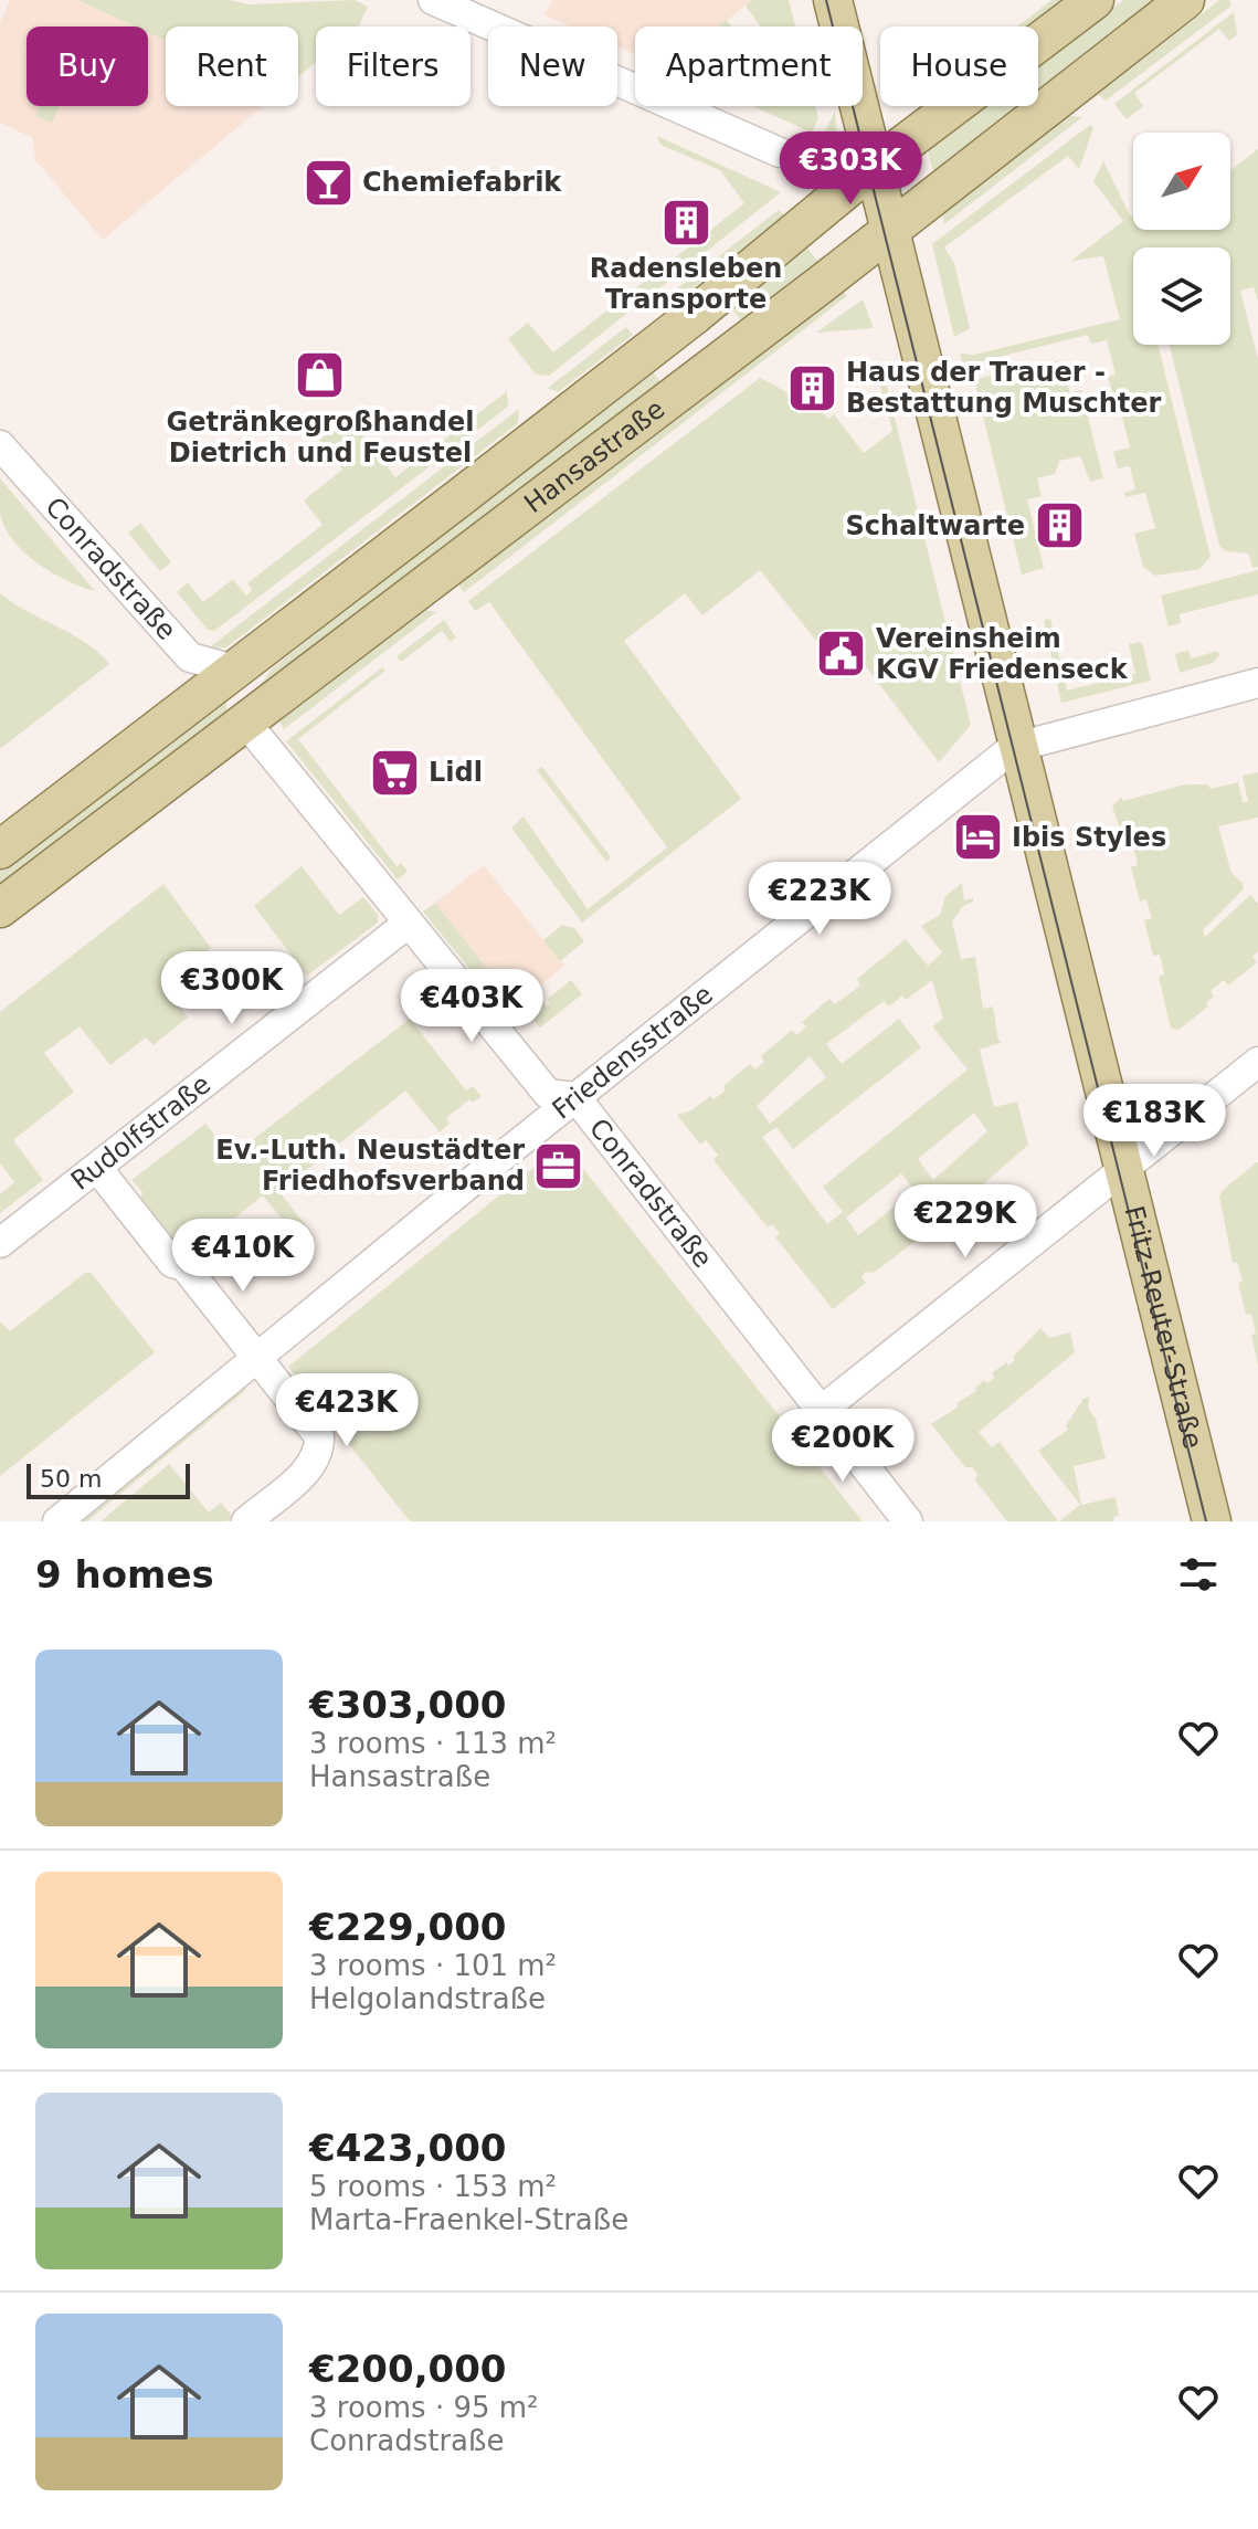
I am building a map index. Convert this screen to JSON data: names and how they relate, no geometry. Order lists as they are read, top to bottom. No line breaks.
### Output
{"streets":{"main road":["Hansastraße","Fritz-Reuter-Straße"],"street":["Conradstraße","Friedensstraße","Rudolfstraße"]},"crossings":[["Hansastraße","Conradstraße"],["Hansastraße","Fritz-Reuter-Straße"],["Conradstraße","Friedensstraße"],["Conradstraße","Rudolfstraße"],["Friedensstraße","Fritz-Reuter-Straße"]],"places":{"bar":["Chemiefabrik"],"building":["Radensleben Transporte","Haus der Trauer - Bestattung Muschter","Schaltwarte"],"shop":["Getränkegroßhandel Dietrich und Feustel"],"public building":["Vereinsheim KGV Friedenseck"],"supermarket":["Lidl"],"hotel":["Ibis Styles"],"office":["Ev.-Luth. Neustädter Friedhofsverband"]},"scale_bar":"50 m","north":"top right","page":{"chip":["Buy","Rent","Filters","New","Apartment","House"],"price":["€303K","€223K","€300K","€403K","€183K","€229K","€410K","€423K","€200K"],"scale":"50 m","heading":"9 homes","list":[{"name":"€303,000","note":"3 rooms · 113 m² · Hansastraße"},{"name":"€229,000","note":"3 rooms · 101 m² · Helgolandstraße"},{"name":"€423,000","note":"5 rooms · 153 m² · Marta-Fraenkel-Straße"},{"name":"€200,000","note":"3 rooms · 95 m² · Conradstraße"}]}}
